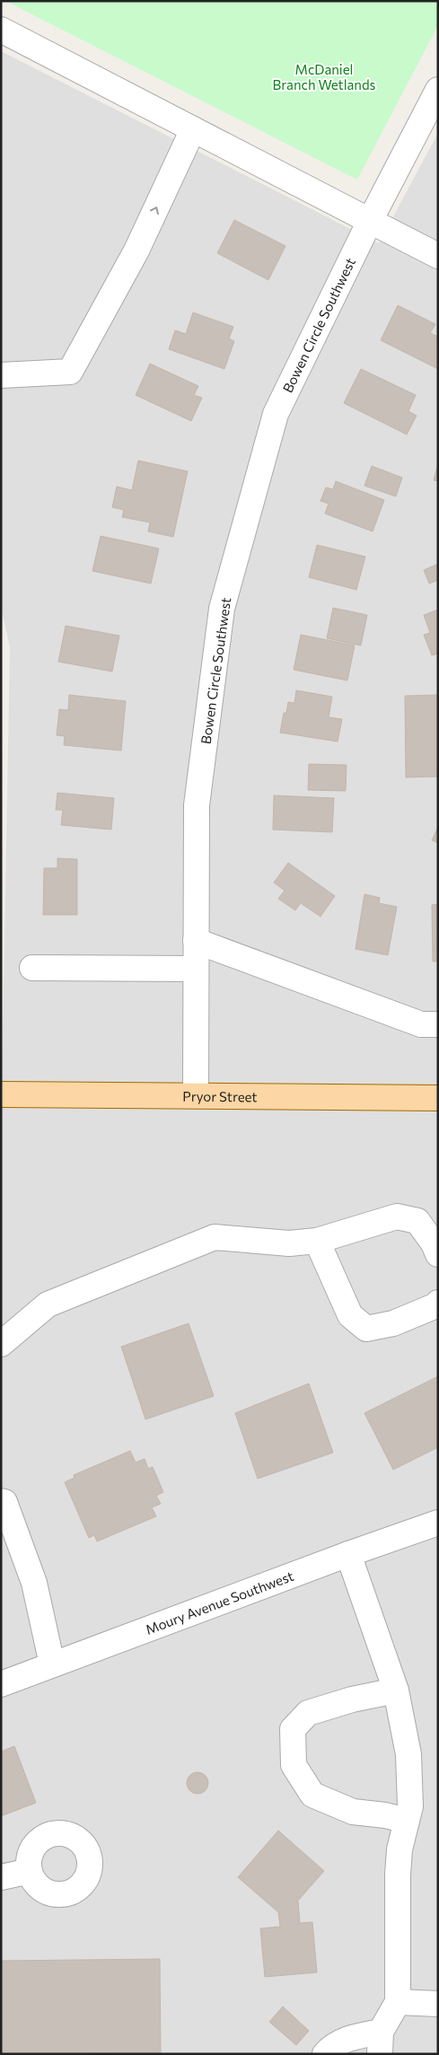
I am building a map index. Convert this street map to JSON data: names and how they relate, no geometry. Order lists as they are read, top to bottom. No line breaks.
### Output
{"streets":{"main road":["Pryor Street"],"street":["Bowen Circle Southwest","Moury Avenue Southwest"]},"crossings":[["Bowen Circle Southwest","Pryor Street"]],"parks":["McDaniel Branch Wetlands"]}
